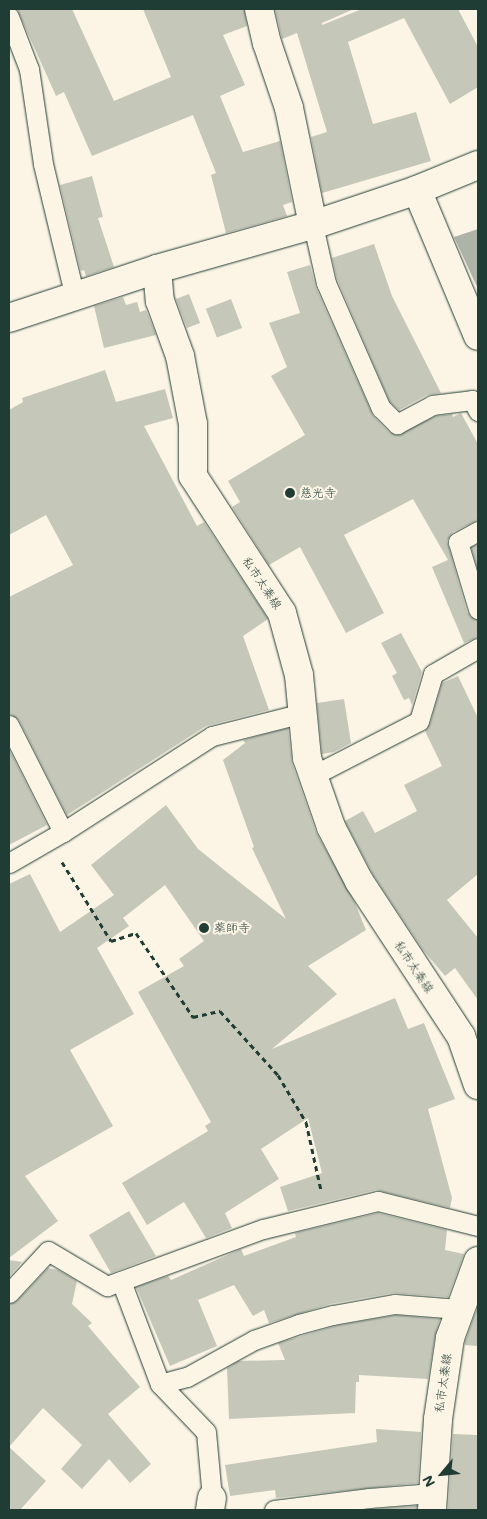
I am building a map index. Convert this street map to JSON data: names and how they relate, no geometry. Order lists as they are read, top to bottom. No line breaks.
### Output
{"streets":{"main road":["私市太秦線"]},"places":["慈光寺","薬師寺"],"north":"bottom left"}
